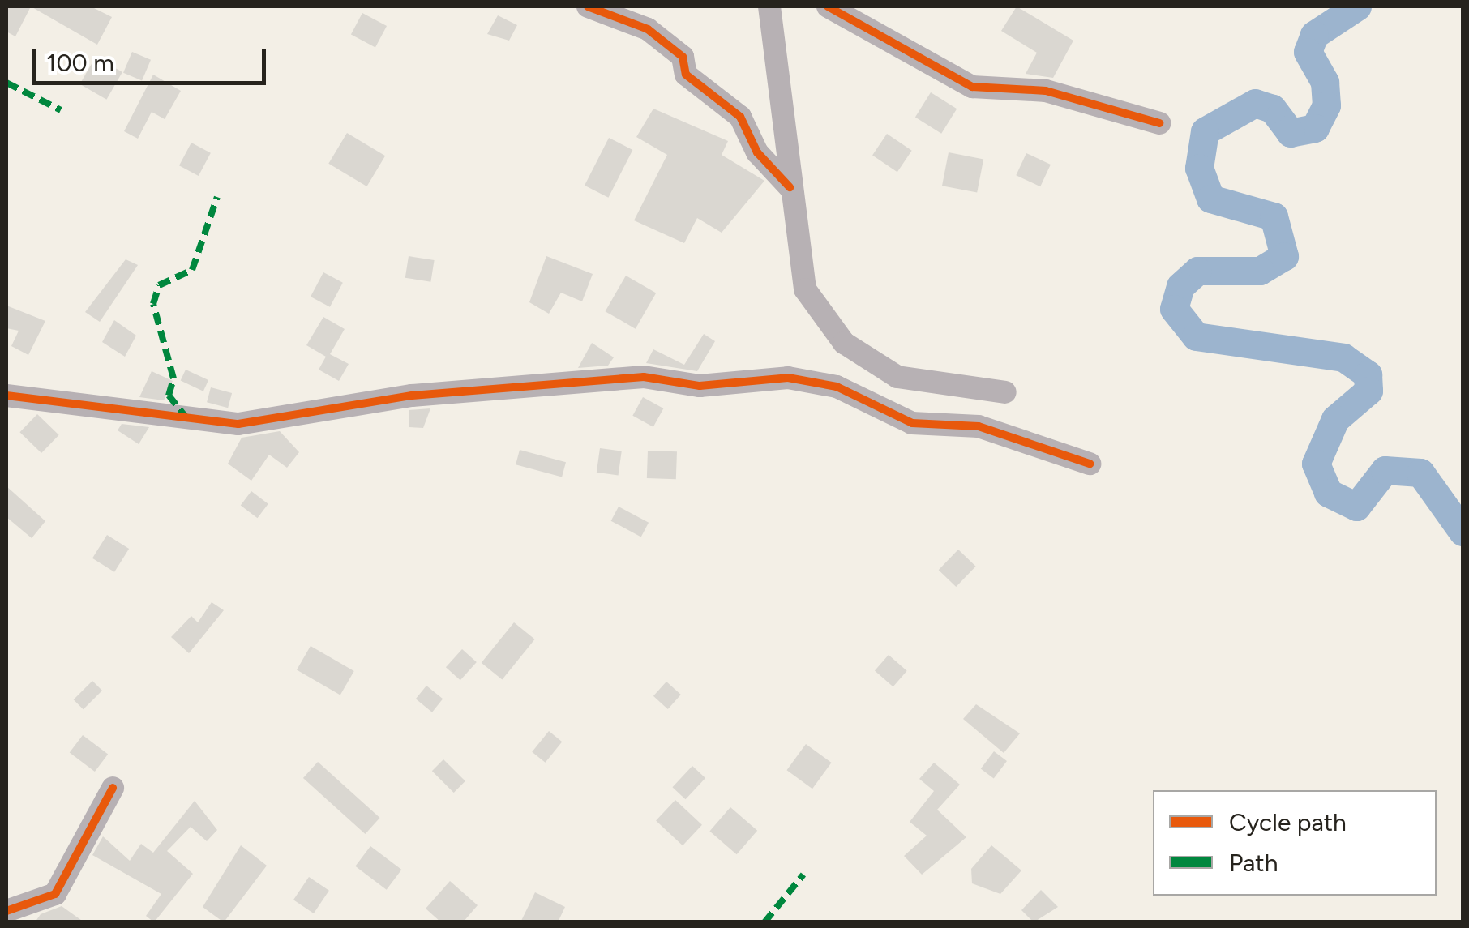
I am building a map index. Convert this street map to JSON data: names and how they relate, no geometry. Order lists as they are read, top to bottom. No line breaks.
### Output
{"legend":["Cycle path","Path"],"scale_bar":"100 m"}
